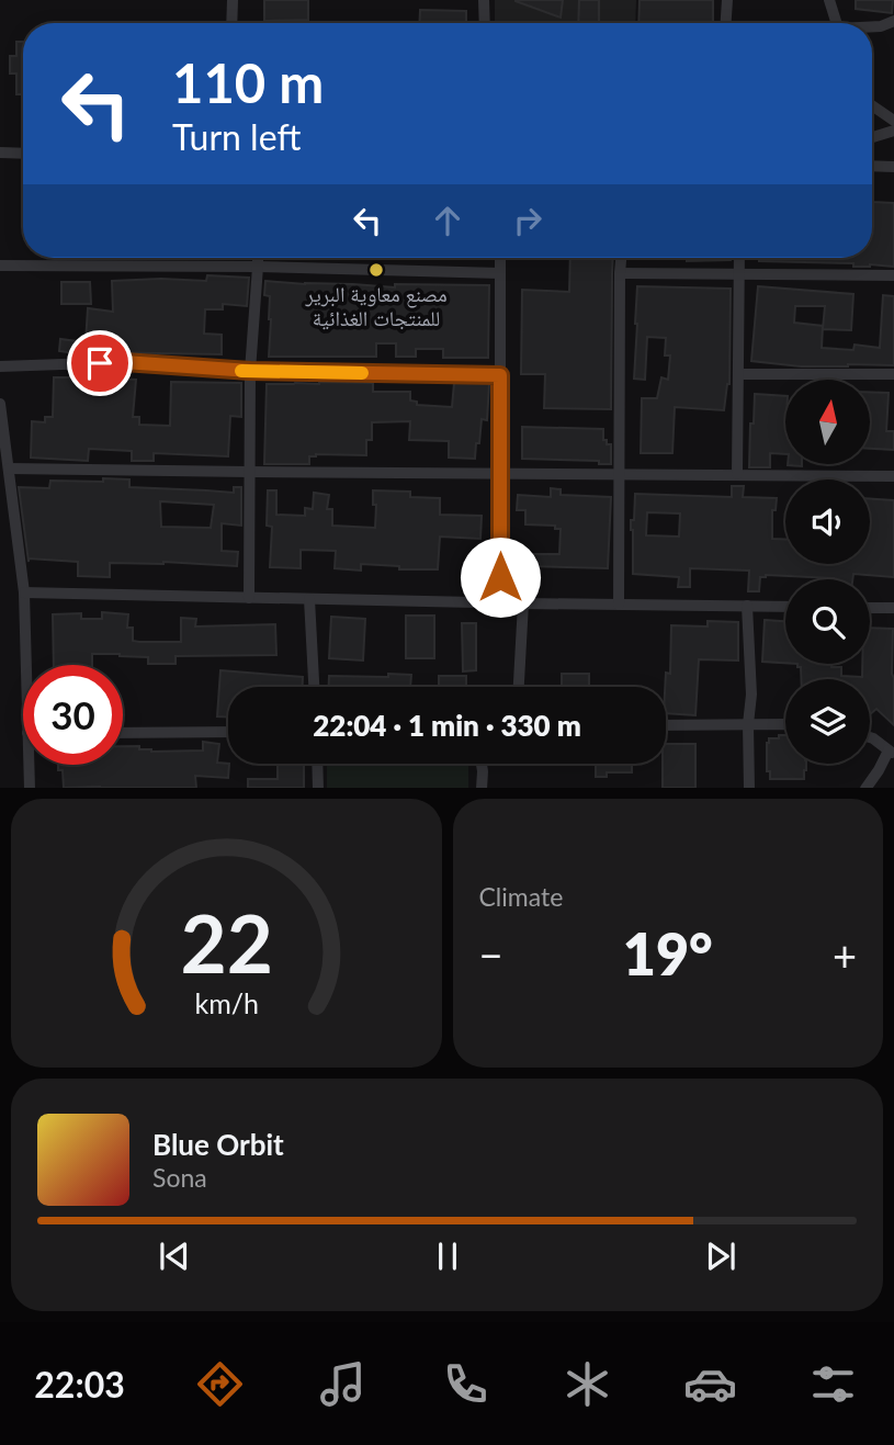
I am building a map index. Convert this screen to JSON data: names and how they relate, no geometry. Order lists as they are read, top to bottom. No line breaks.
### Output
{"places":["مصنع معاوية البرير للمنتجات الغذائية"],"north":"top","page":{"turn":["110 m","Turn left"],"limit":"30","trip":"22:04 · 1 min · 330 m","tile":"Climate","heat":["−","19°","+"],"song":["Blue Orbit","Sona"],"tabs":"22:03","gauge":["22","km/h"]}}
